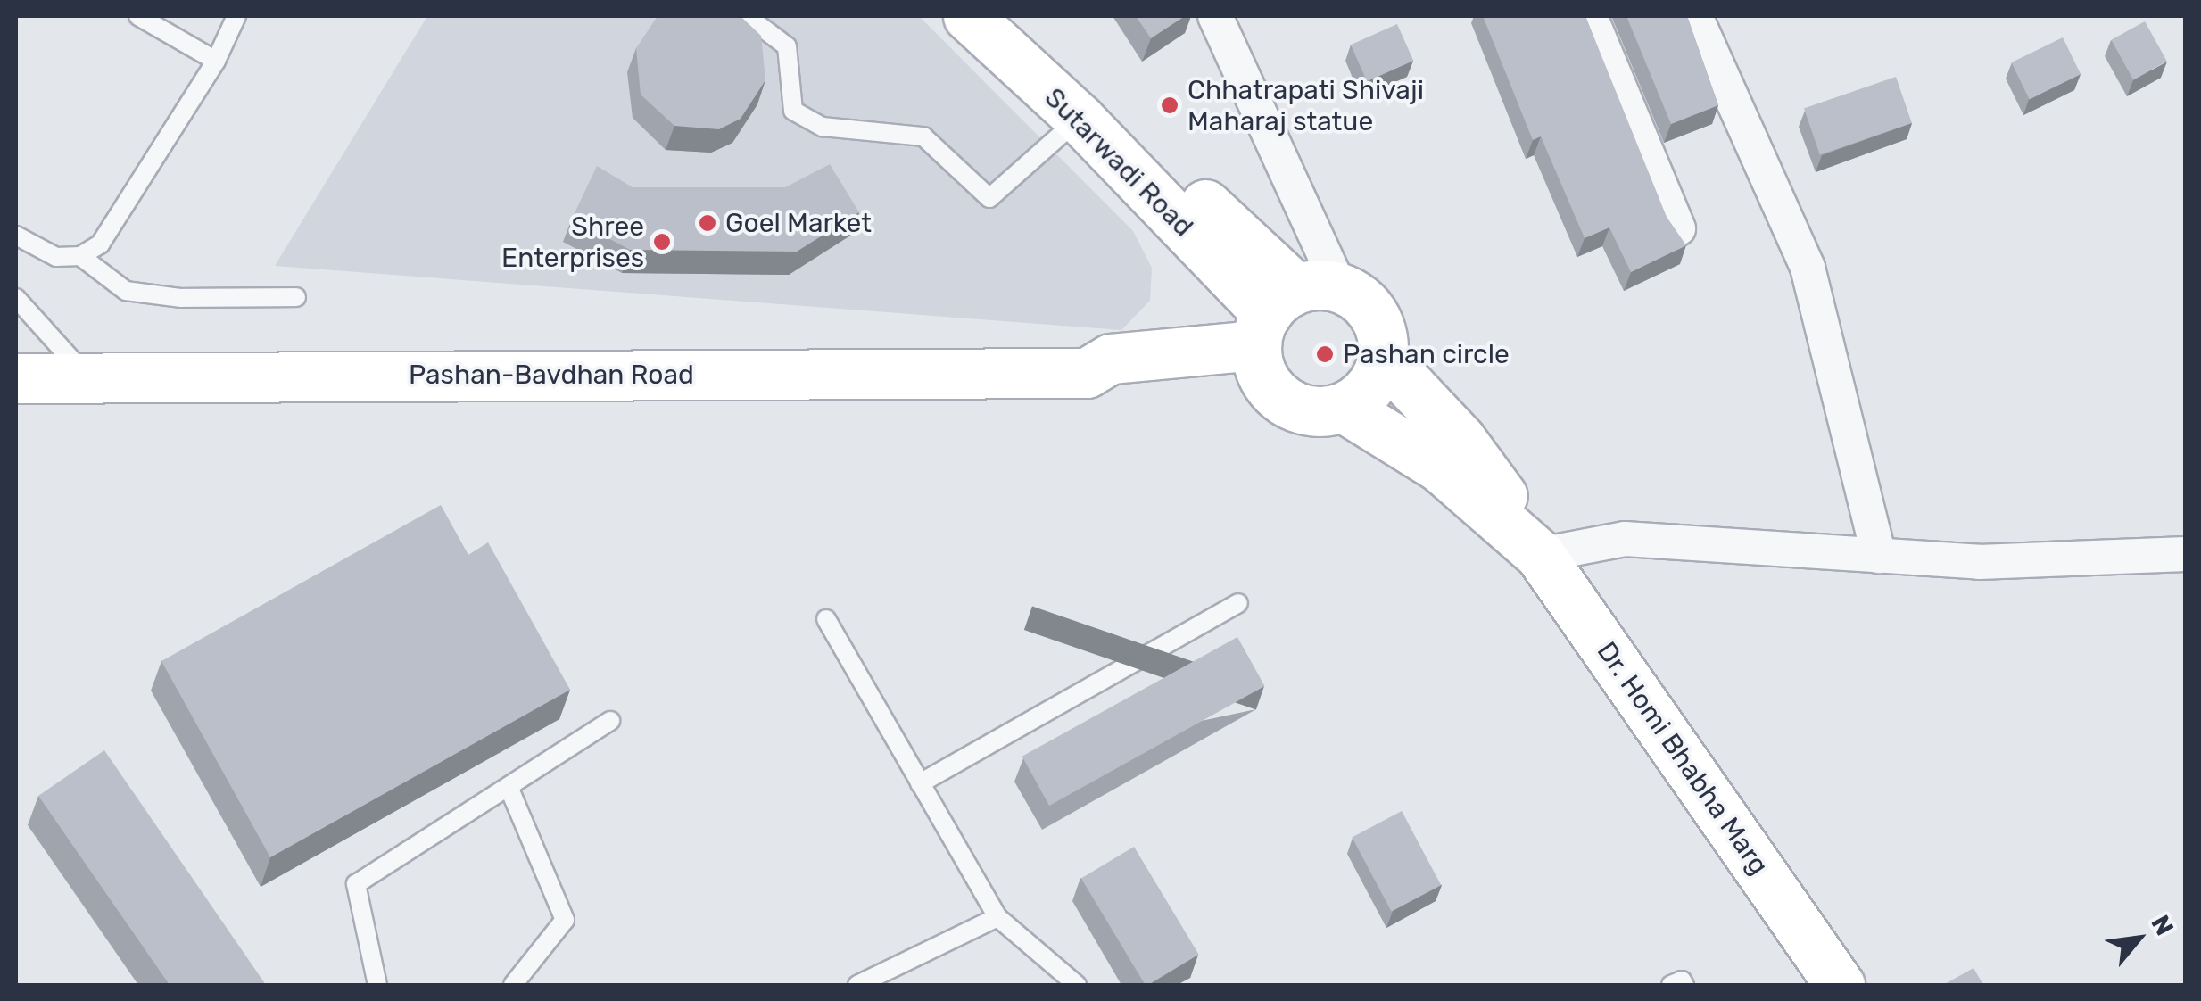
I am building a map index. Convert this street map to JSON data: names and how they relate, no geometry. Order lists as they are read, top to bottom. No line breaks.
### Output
{"streets":{"main road":["Sutarwadi Road","Pashan-Bavdhan Road","Dr. Homi Bhabha Marg"]},"crossings":[["Sutarwadi Road","Pashan-Bavdhan Road"],["Sutarwadi Road","Dr. Homi Bhabha Marg"],["Pashan-Bavdhan Road","Dr. Homi Bhabha Marg"]],"places":["Chhatrapati Shivaji Maharaj statue","Goel Market","Shree Enterprises","Pashan circle"],"north":"top right"}
